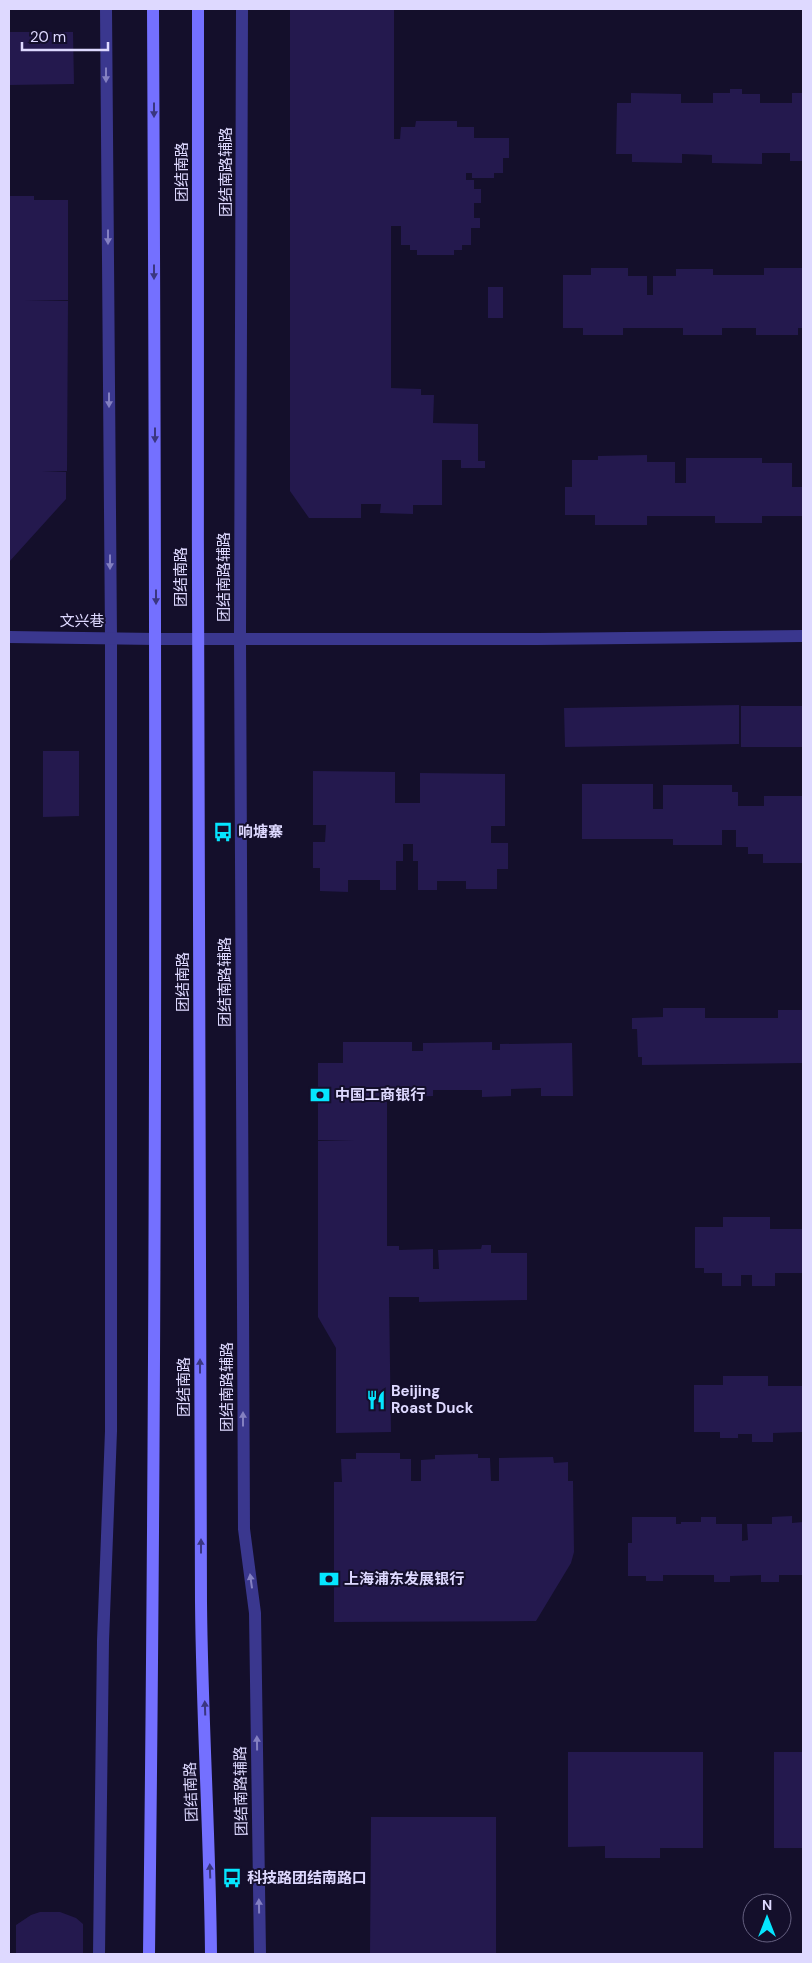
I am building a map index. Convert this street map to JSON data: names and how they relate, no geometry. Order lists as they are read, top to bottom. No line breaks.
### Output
{"streets":{"main road":["团结南路"],"street":["团结南路辅路","文兴巷"]},"crossings":[["团结南路","文兴巷"],["团结南路辅路","文兴巷"]],"one_way":["团结南路辅路"],"places":{"bus stop":["响塘寨","科技路团结南路口"],"bank":["中国工商银行","上海浦东发展银行"],"restaurant":["Beijing Roast Duck"]},"scale_bar":"20 m","north":"top"}
